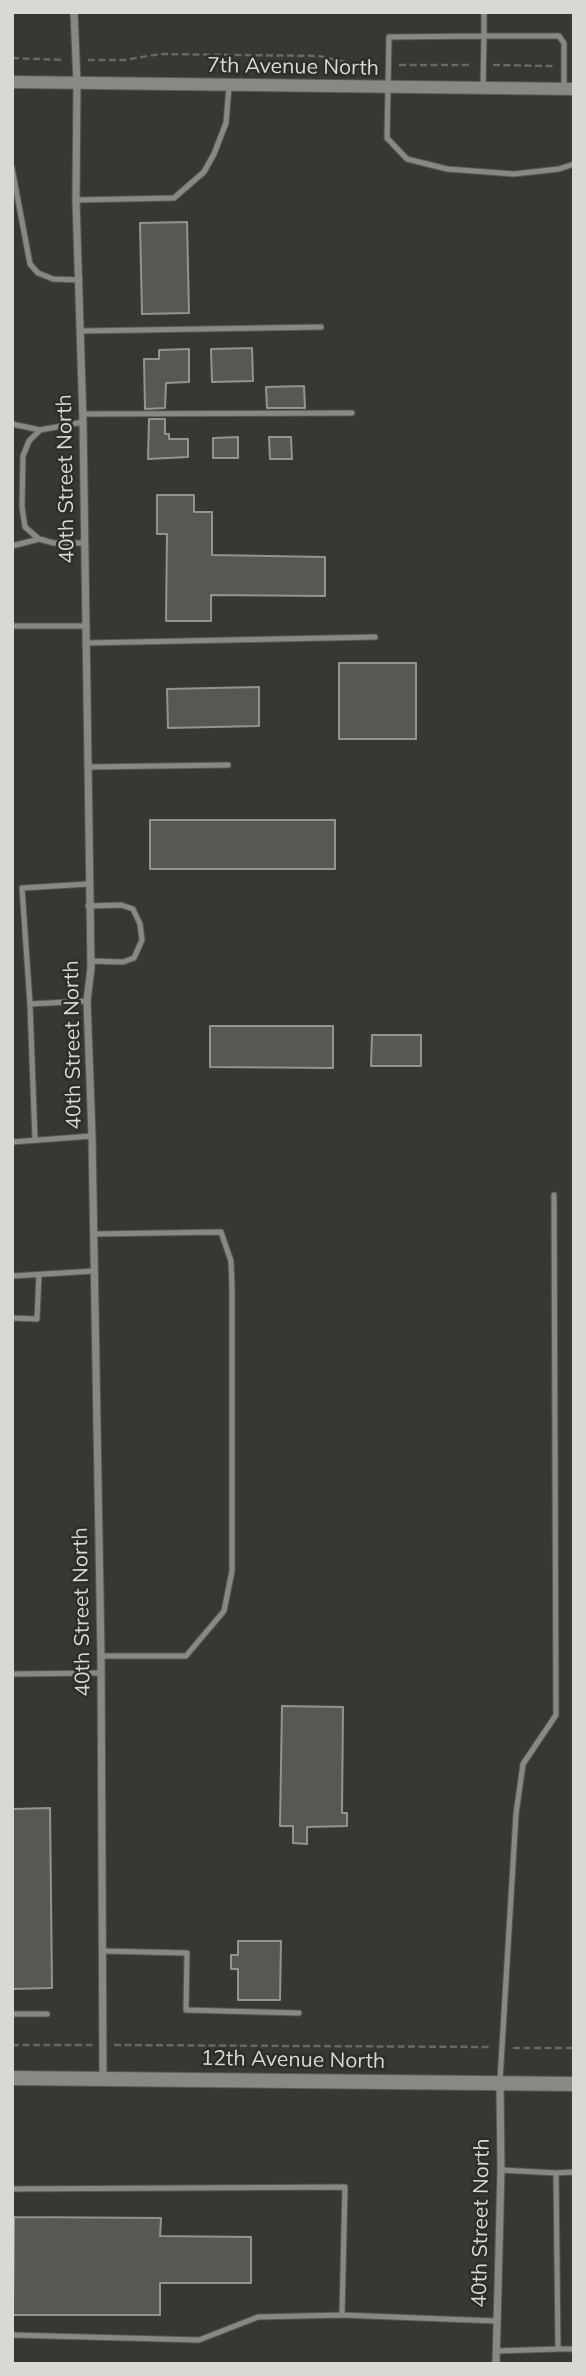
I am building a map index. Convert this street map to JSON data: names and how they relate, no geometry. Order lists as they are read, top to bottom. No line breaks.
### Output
{"streets":{"main road":["12th Avenue North"],"street":["7th Avenue North","40th Street North"]},"crossings":[["7th Avenue North","40th Street North"],["40th Street North","12th Avenue North"]]}
